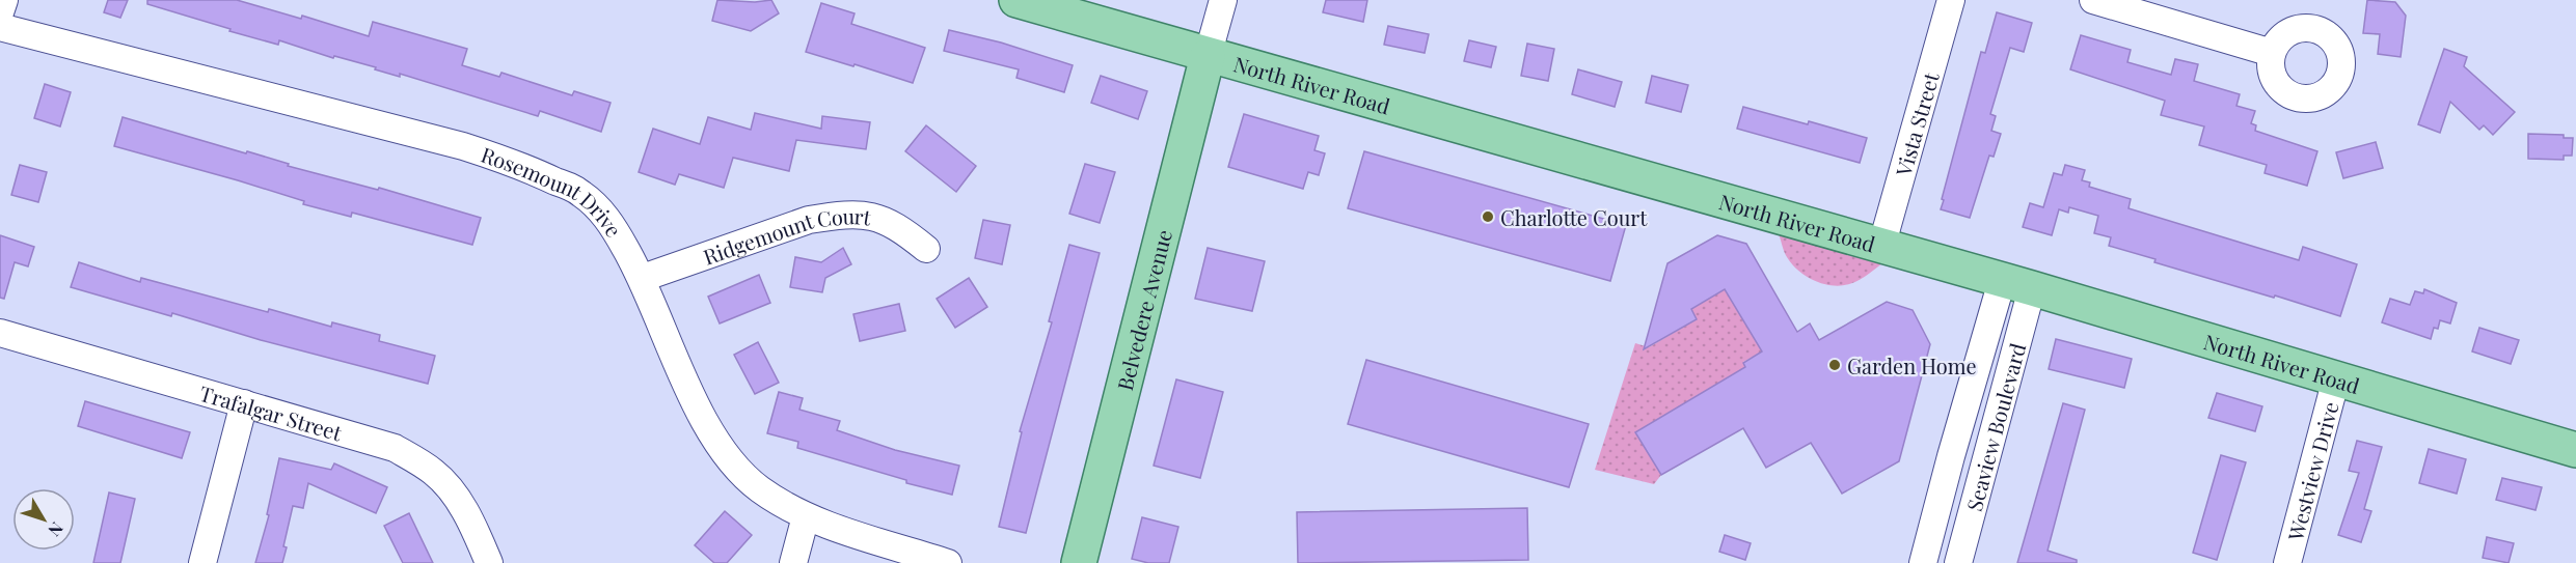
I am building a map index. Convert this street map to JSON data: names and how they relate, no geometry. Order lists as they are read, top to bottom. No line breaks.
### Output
{"streets":{"main road":["North River Road","Belvedere Avenue"],"street":["Vista Street","Rosemount Drive","Ridgemount Court","Trafalgar Street","Seaview Boulevard","Westview Drive"]},"crossings":[["North River Road","Vista Street"],["North River Road","Belvedere Avenue"],["North River Road","Seaview Boulevard"],["North River Road","Westview Drive"],["Rosemount Drive","Ridgemount Court"]],"places":["Charlotte Court","Garden Home"],"north":"bottom right"}
